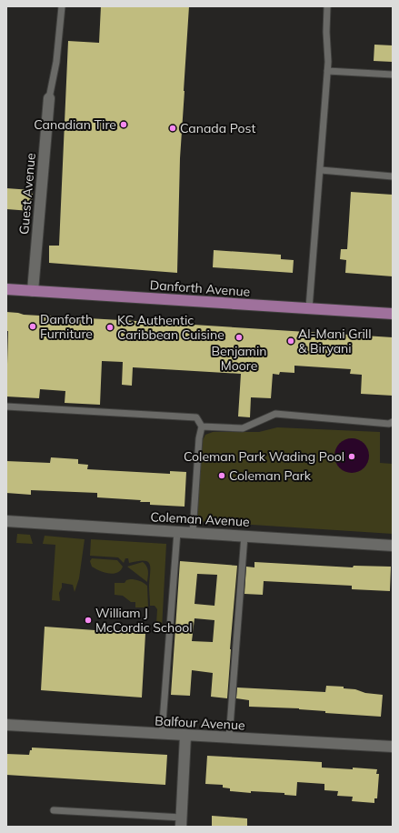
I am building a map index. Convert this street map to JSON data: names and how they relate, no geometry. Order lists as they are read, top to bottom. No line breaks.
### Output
{"streets":{"main road":["Danforth Avenue"],"street":["Guest Avenue","Coleman Avenue","Balfour Avenue"]},"crossings":[["Guest Avenue","Danforth Avenue"]],"places":["Canadian Tire","Canada Post","Danforth Furniture","KC Authentic Caribbean Cuisine","Benjamin Moore","Al-Mani Grill & Biryani","Coleman Park Wading Pool","Coleman Park","William J McCordic School"]}
